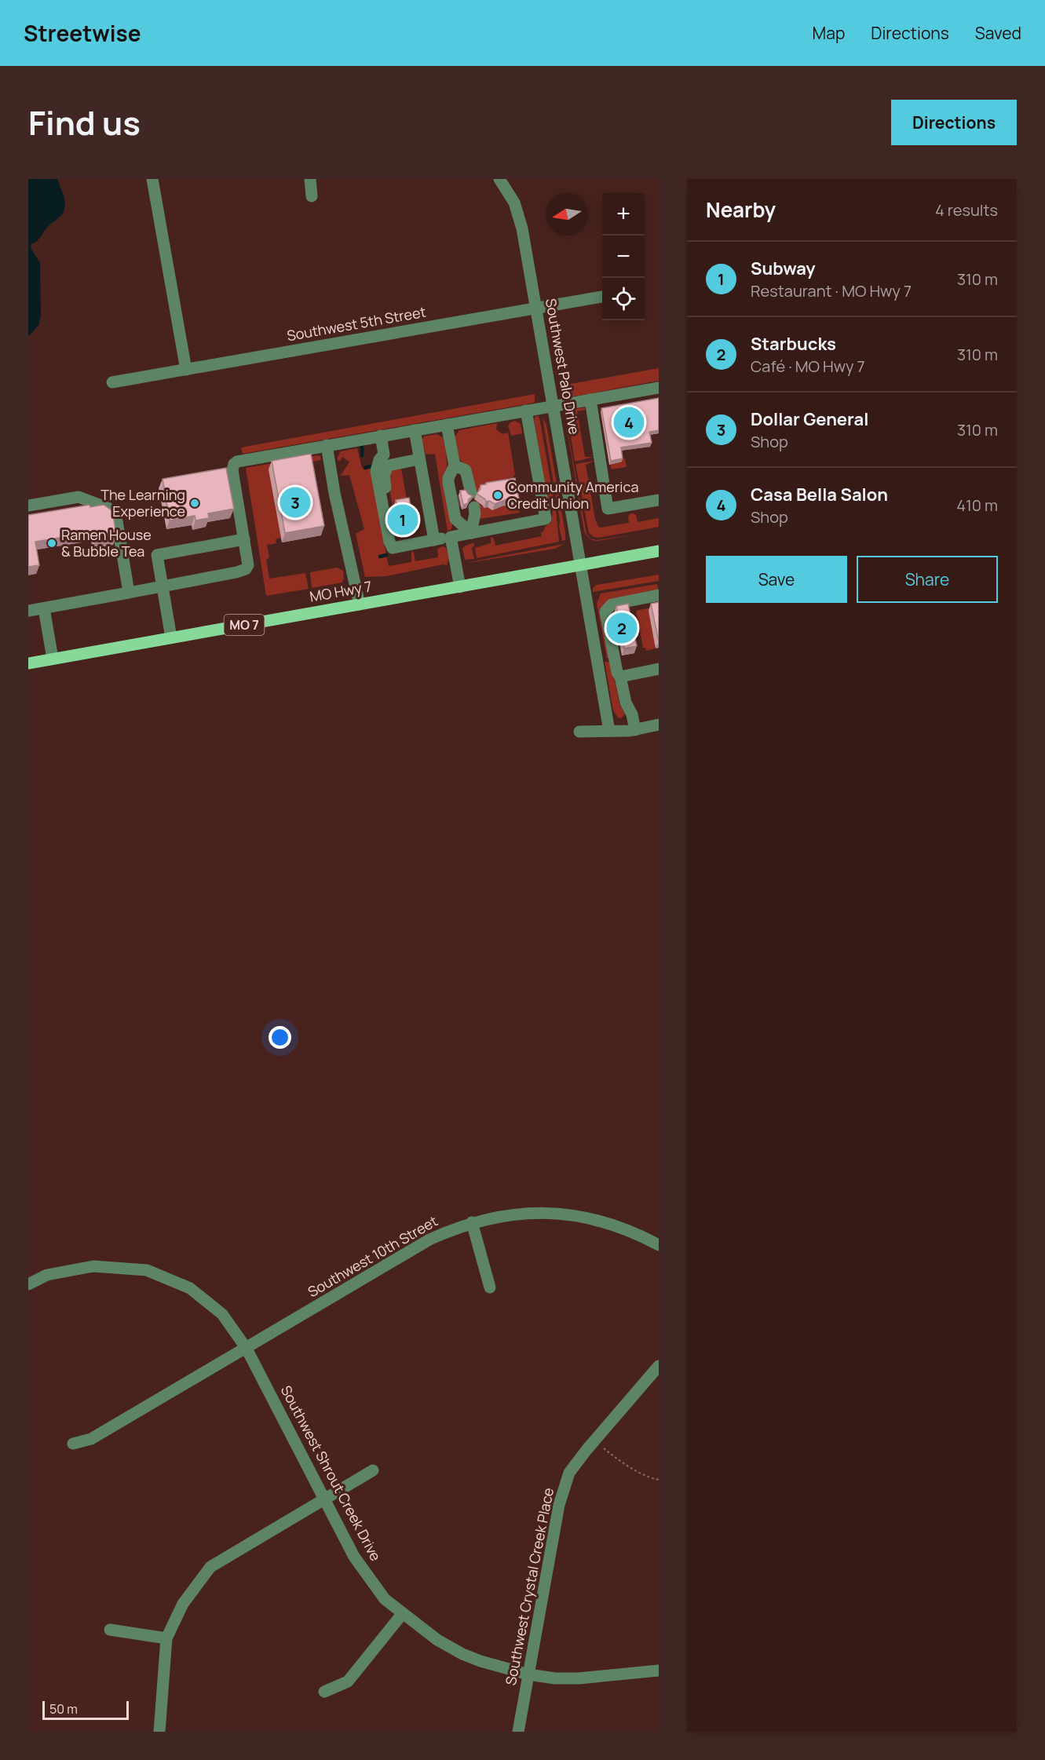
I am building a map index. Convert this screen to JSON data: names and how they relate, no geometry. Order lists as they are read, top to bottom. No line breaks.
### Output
{"streets":{"main road":["MO Hwy 7","MO 7"],"street":["Southwest 5th Street","Southwest Palo Drive","Southwest 10th Street","Southwest Shrout Creek Drive","Southwest Crystal Creek Place"]},"crossings":[["Southwest 5th Street","Southwest Palo Drive"],["Southwest Palo Drive","MO Hwy 7"],["Southwest 10th Street","Southwest Shrout Creek Drive"],["Southwest Shrout Creek Drive","Southwest Crystal Creek Place"]],"places":["Community America Credit Union","The Learning Experience","Ramen House & Bubble Tea"],"scale_bar":"50 m","north":"left","page":{"header":"Streetwise","nav":["Map","Directions","Saved"],"title":"Find us","buttons":["Directions",["Save","Share"]],"heading":["Nearby","4 results"],"map_buttons":["+","−"],"list":[{"mark":"1","name":"Subway","note":"Restaurant · MO Hwy 7","value":"310 m"},{"mark":"2","name":"Starbucks","note":"Café · MO Hwy 7","value":"310 m"},{"mark":"3","name":"Dollar General","note":"Shop","value":"310 m"},{"mark":"4","name":"Casa Bella Salon","note":"Shop","value":"410 m"}],"pins":["4","3","1","2"],"scale":"50 m"}}
